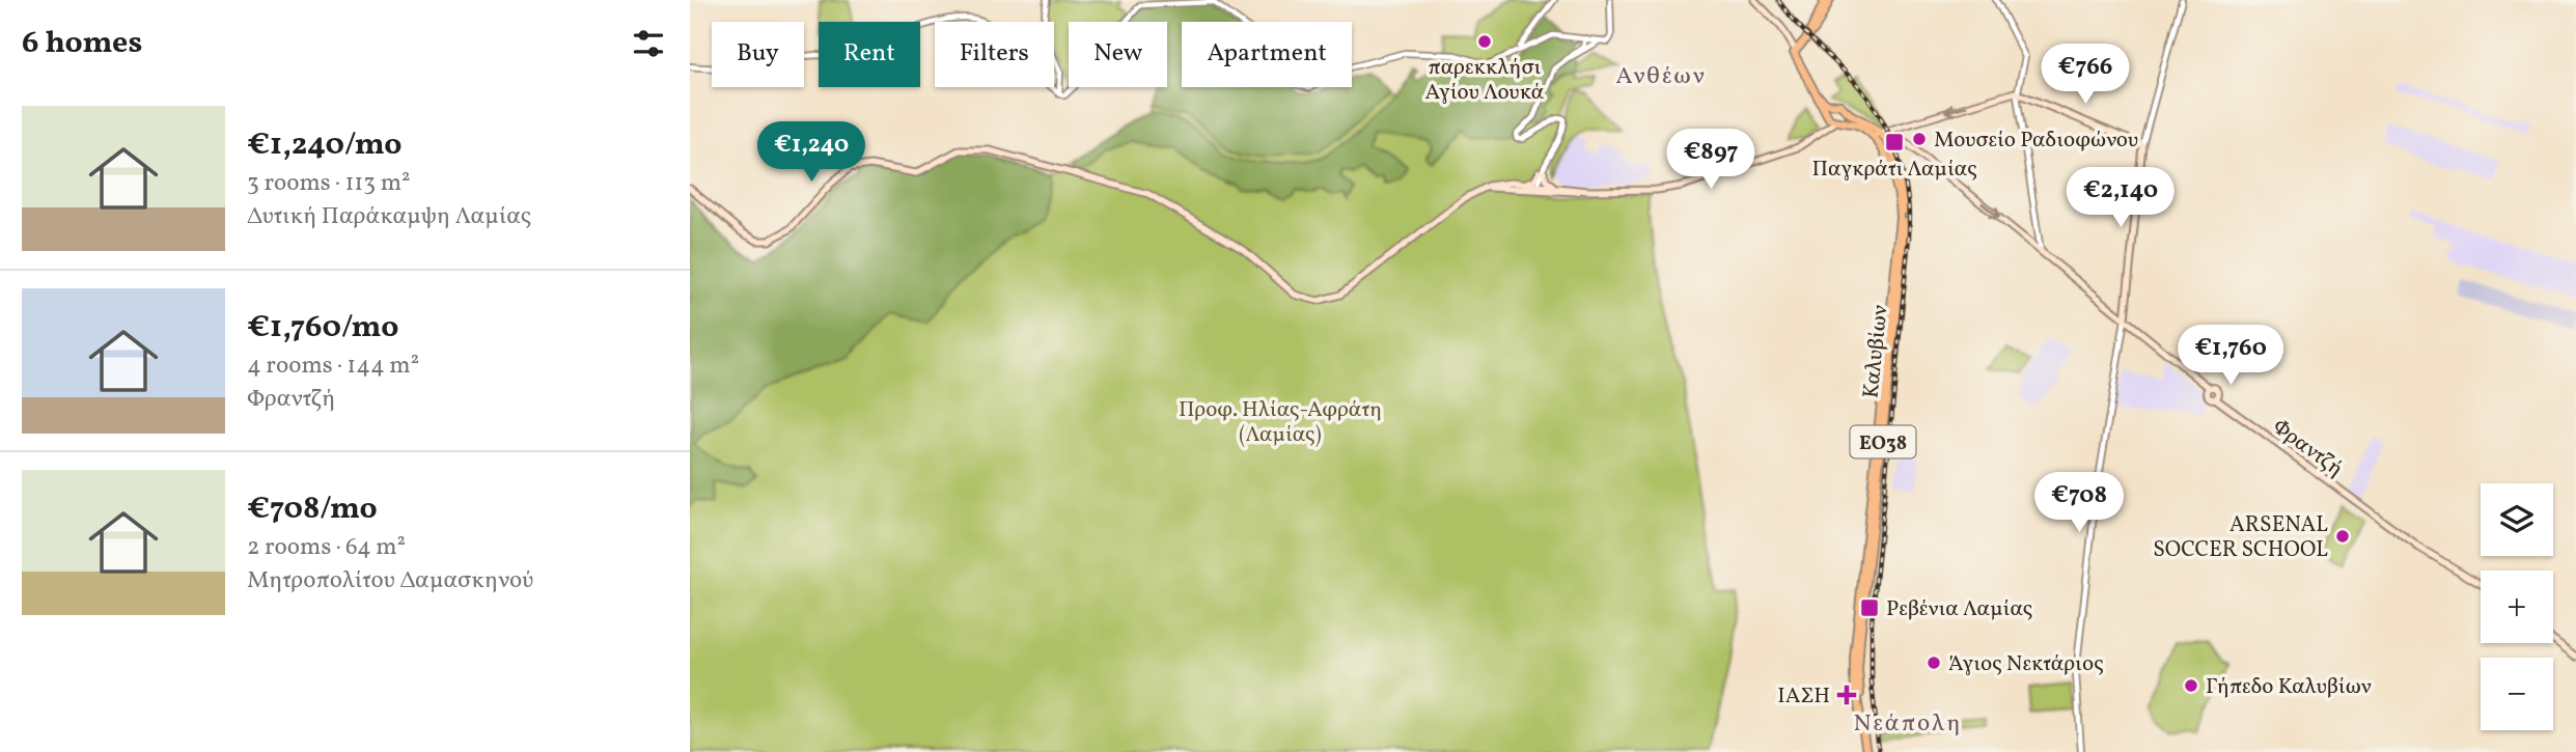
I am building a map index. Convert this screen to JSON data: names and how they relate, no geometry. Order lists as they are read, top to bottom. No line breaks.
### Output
{"streets":{"main road":["Καλυβίων","ΕΟ38","Φραντζή"]},"districts":["Ανθέων","Νεάπολη"],"parks":["Προφ. Ηλίας-Αφράτη (Λαμίας)"],"places":{"other":["παρεκκλήσι Αγίου Λουκά","Μουσείο Ραδιοφώνου","ARSENAL SOCCER SCHOOL","Άγιος Νεκτάριος","Γήπεδο Καλυβίων"],"transit":["Παγκράτι Λαμίας","Ρεβένια Λαμίας"],"health":["ΙΑΣΗ"]},"page":{"heading":"6 homes","chip":["Buy","Rent","Filters","New","Apartment"],"price":["€766","€1,240","€897","€2,140","€1,760","€708"],"list":[{"name":"€1,240/mo","note":"3 rooms · 113 m² · Δυτική Παράκαμψη Λαμίας"},{"name":"€1,760/mo","note":"4 rooms · 144 m² · Φραντζή"},{"name":"€708/mo","note":"2 rooms · 64 m² · Μητροπολίτου Δαμασκηνού"}],"map_buttons":["+","−"]}}
